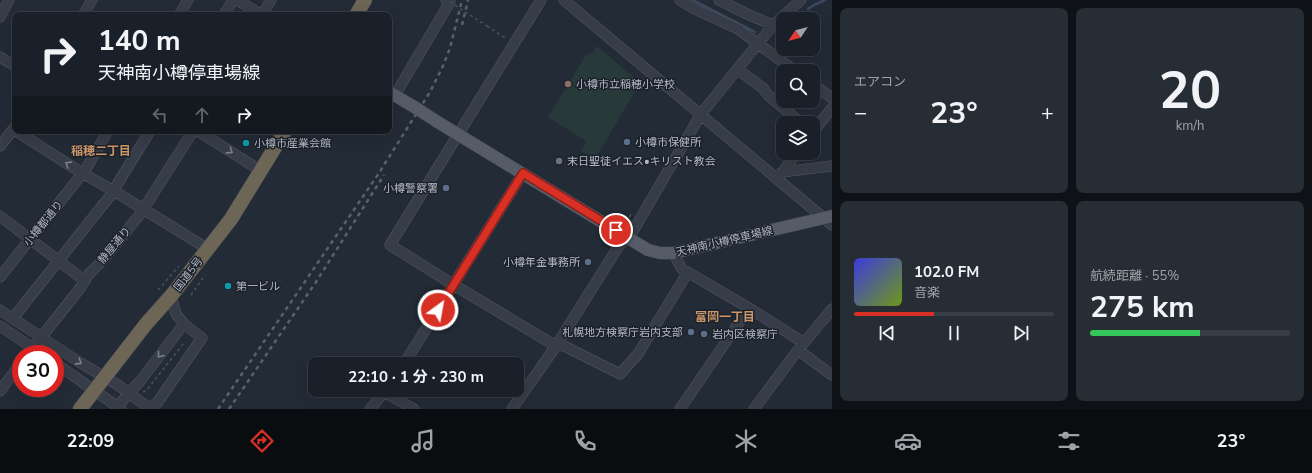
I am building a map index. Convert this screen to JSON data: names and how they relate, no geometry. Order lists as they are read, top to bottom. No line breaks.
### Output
{"streets":{"highway":["国道5号"],"main road":["天神南小樽停車場線"],"street":["小樽都通り","静屋通り"]},"districts":["稲穂二丁目","富岡一丁目"],"places":["小樽市立稲穂小学校","小樽市保健所","小樽市産業会館","末日聖徒イエス•キリスト教会","小樽警察署","小樽年金事務所","第一ビル","札幌地方検察庁岩内支部","岩内区検察庁"],"north":"bottom left","page":{"tile":["エアコン",["20","km/h"],["航続距離 · 55%","275 km"]],"turn":["140 m","天神南小樽停車場線"],"heat":["−","23°","+"],"song":["102.0 FM","音楽"],"limit":"30","trip":"22:10 · 1 分 · 230 m","tabs":["22:09","23°"]}}
